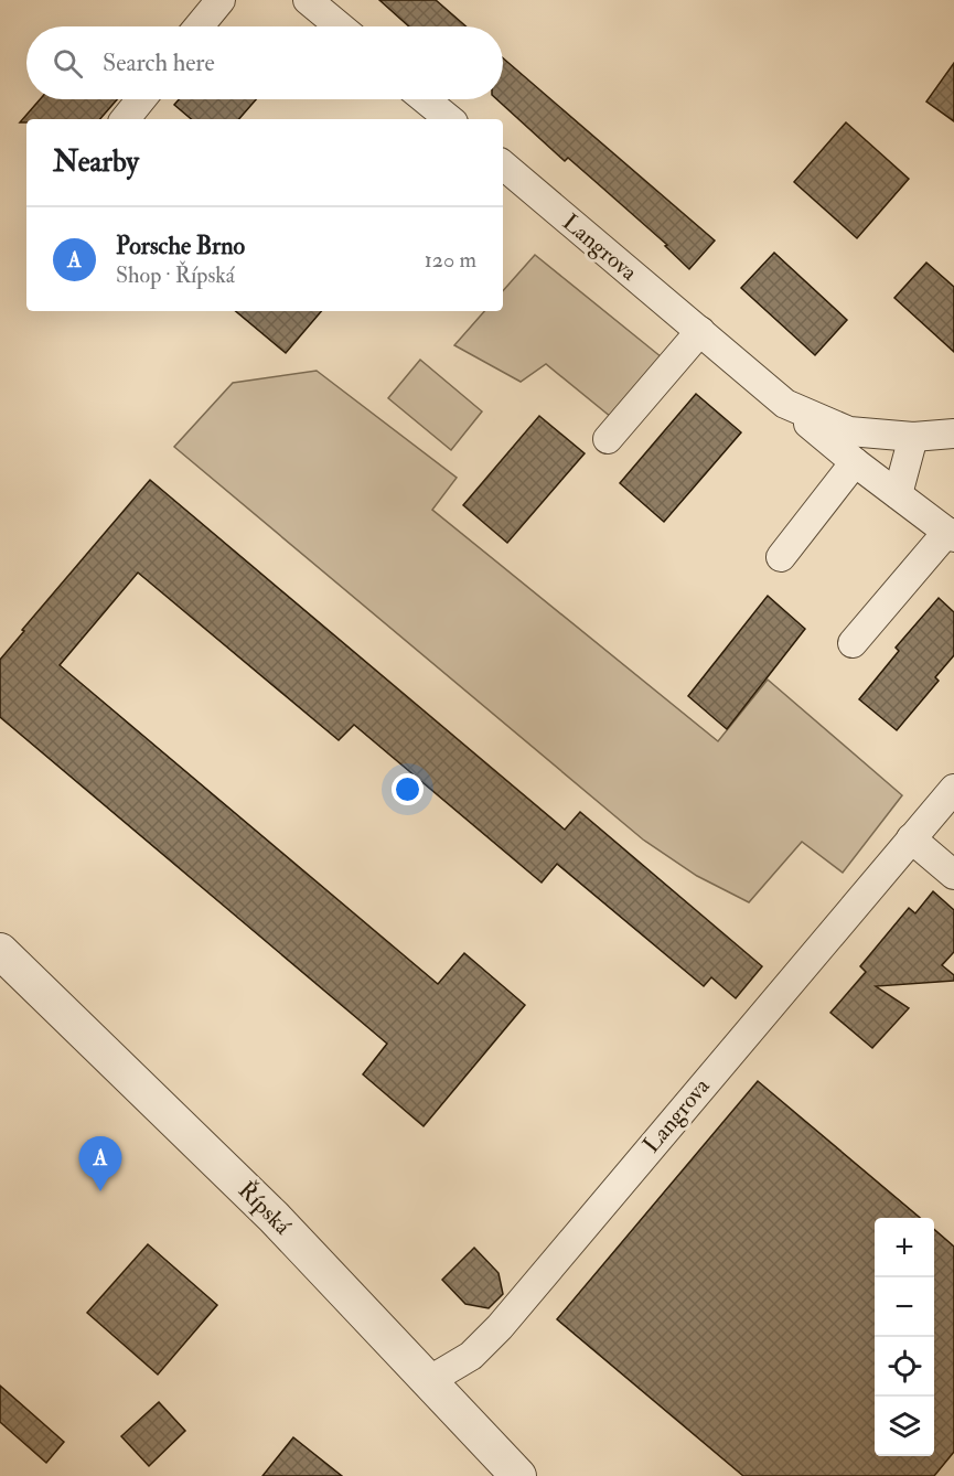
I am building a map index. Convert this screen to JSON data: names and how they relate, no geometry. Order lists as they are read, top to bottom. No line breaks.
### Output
{"streets":{"street":["Langrova","Řípská"]},"crossings":[["Langrova","Řípská"]],"page":{"search":"Search here","heading":"Nearby","list":[{"mark":"A","name":"Porsche Brno","note":"Shop · Řípská","value":"120 m"}],"pins":"A","map_buttons":["+","−"]}}
